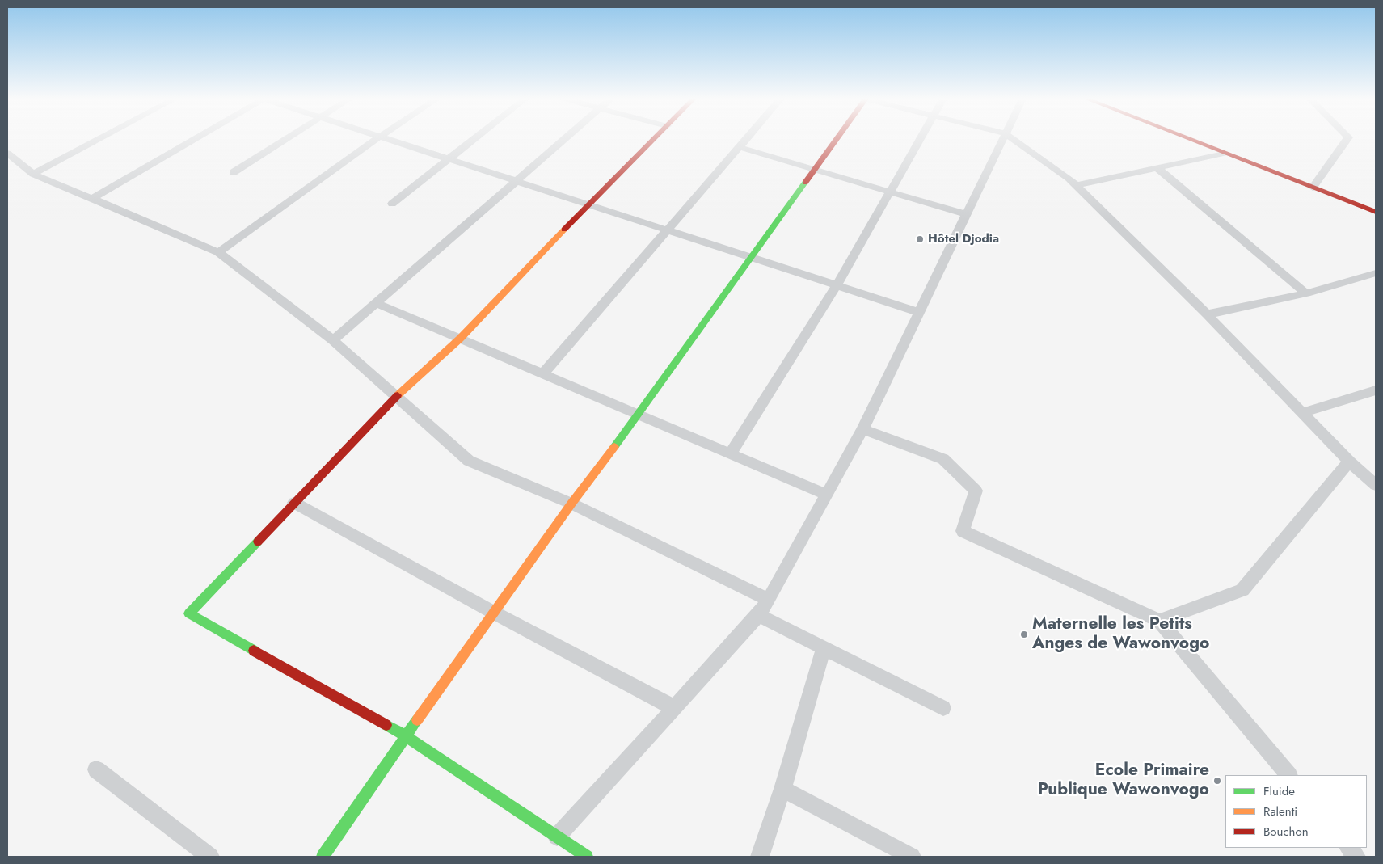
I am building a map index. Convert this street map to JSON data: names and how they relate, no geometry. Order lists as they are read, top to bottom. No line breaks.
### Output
{"places":["Hôtel Djodia","Maternelle les Petits Anges de Wawonvogo","Ecole Primaire Publique Wawonvogo"],"legend":["Fluide","Ralenti","Bouchon"]}
